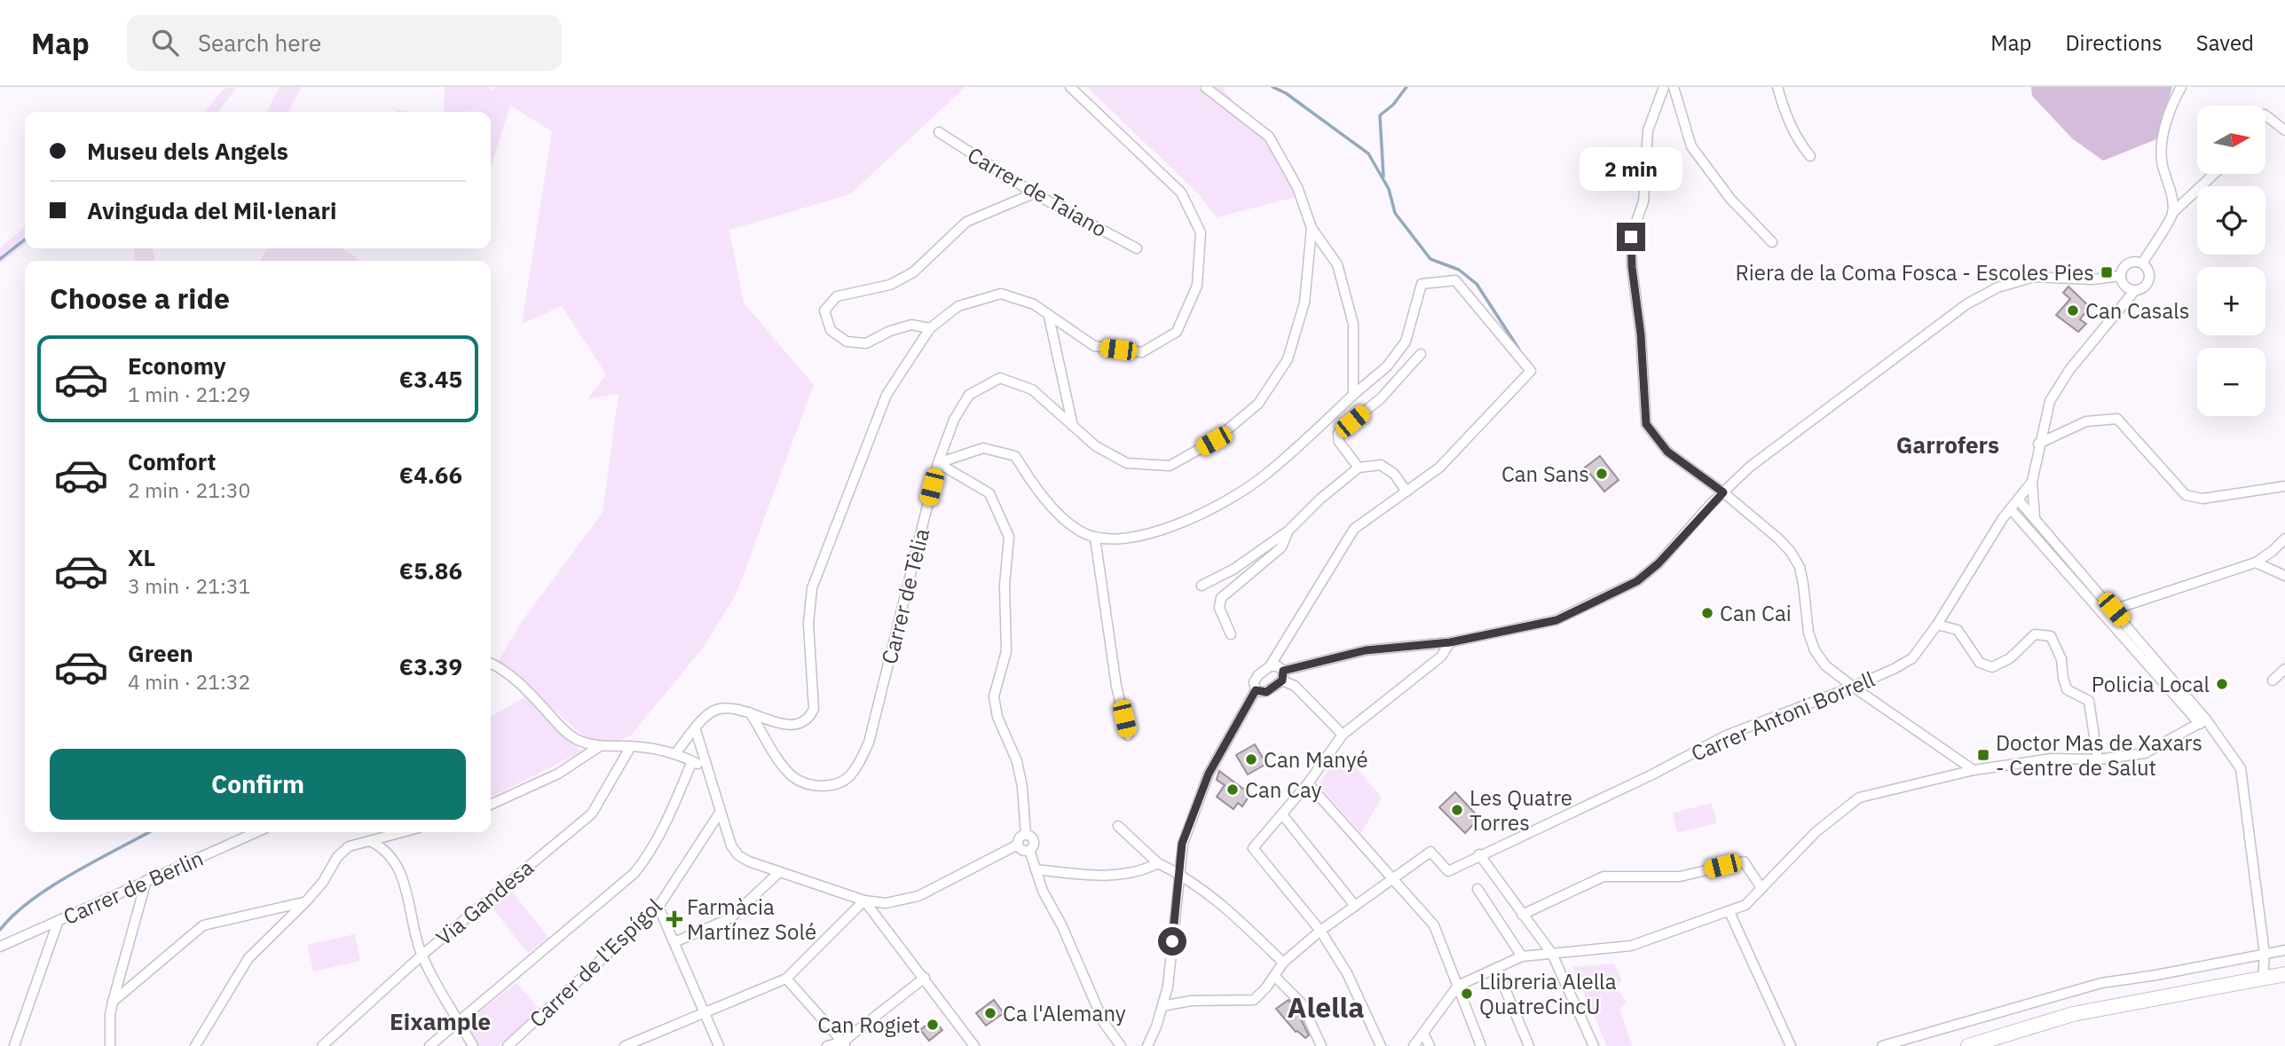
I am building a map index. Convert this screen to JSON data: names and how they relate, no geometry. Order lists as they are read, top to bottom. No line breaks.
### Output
{"streets":{"street":["Carrer de Taiano","Carrer de Tèlia","Carrer Antoni Borrell","Carrer de Berlin","Via Gandesa","Carrer de l'Espígol"]},"districts":["Garrofers","Alella","Eixample"],"places":{"transit":["Riera de la Coma Fosca - Escoles Pies","Doctor Mas de Xaxars - Centre de Salut"],"other":["Can Casals","Can Sans","Can Cai","Policia Local","Can Manyé","Can Cay","Les Quatre Torres","Llibreria Alella QuatreCincU","Ca l'Alemany","Can Rogiet"],"health":["Farmàcia Martínez Solé"]},"north":"right","page":{"header":"Map","search":"Search here","nav":["Map","Directions","Saved"],"map_buttons":["+","−"],"banner":["Museu dels Angels","Avinguda del Mil·lenari"],"bubble":"2 min","heading":"Choose a ride","list":[{"name":"Economy","note":"1 min · 21:29","value":"€3.45"},{"name":"Comfort","note":"2 min · 21:30","value":"€4.66"},{"name":"XL","note":"3 min · 21:31","value":"€5.86"},{"name":"Green","note":"4 min · 21:32","value":"€3.39"}],"buttons":"Confirm"}}
